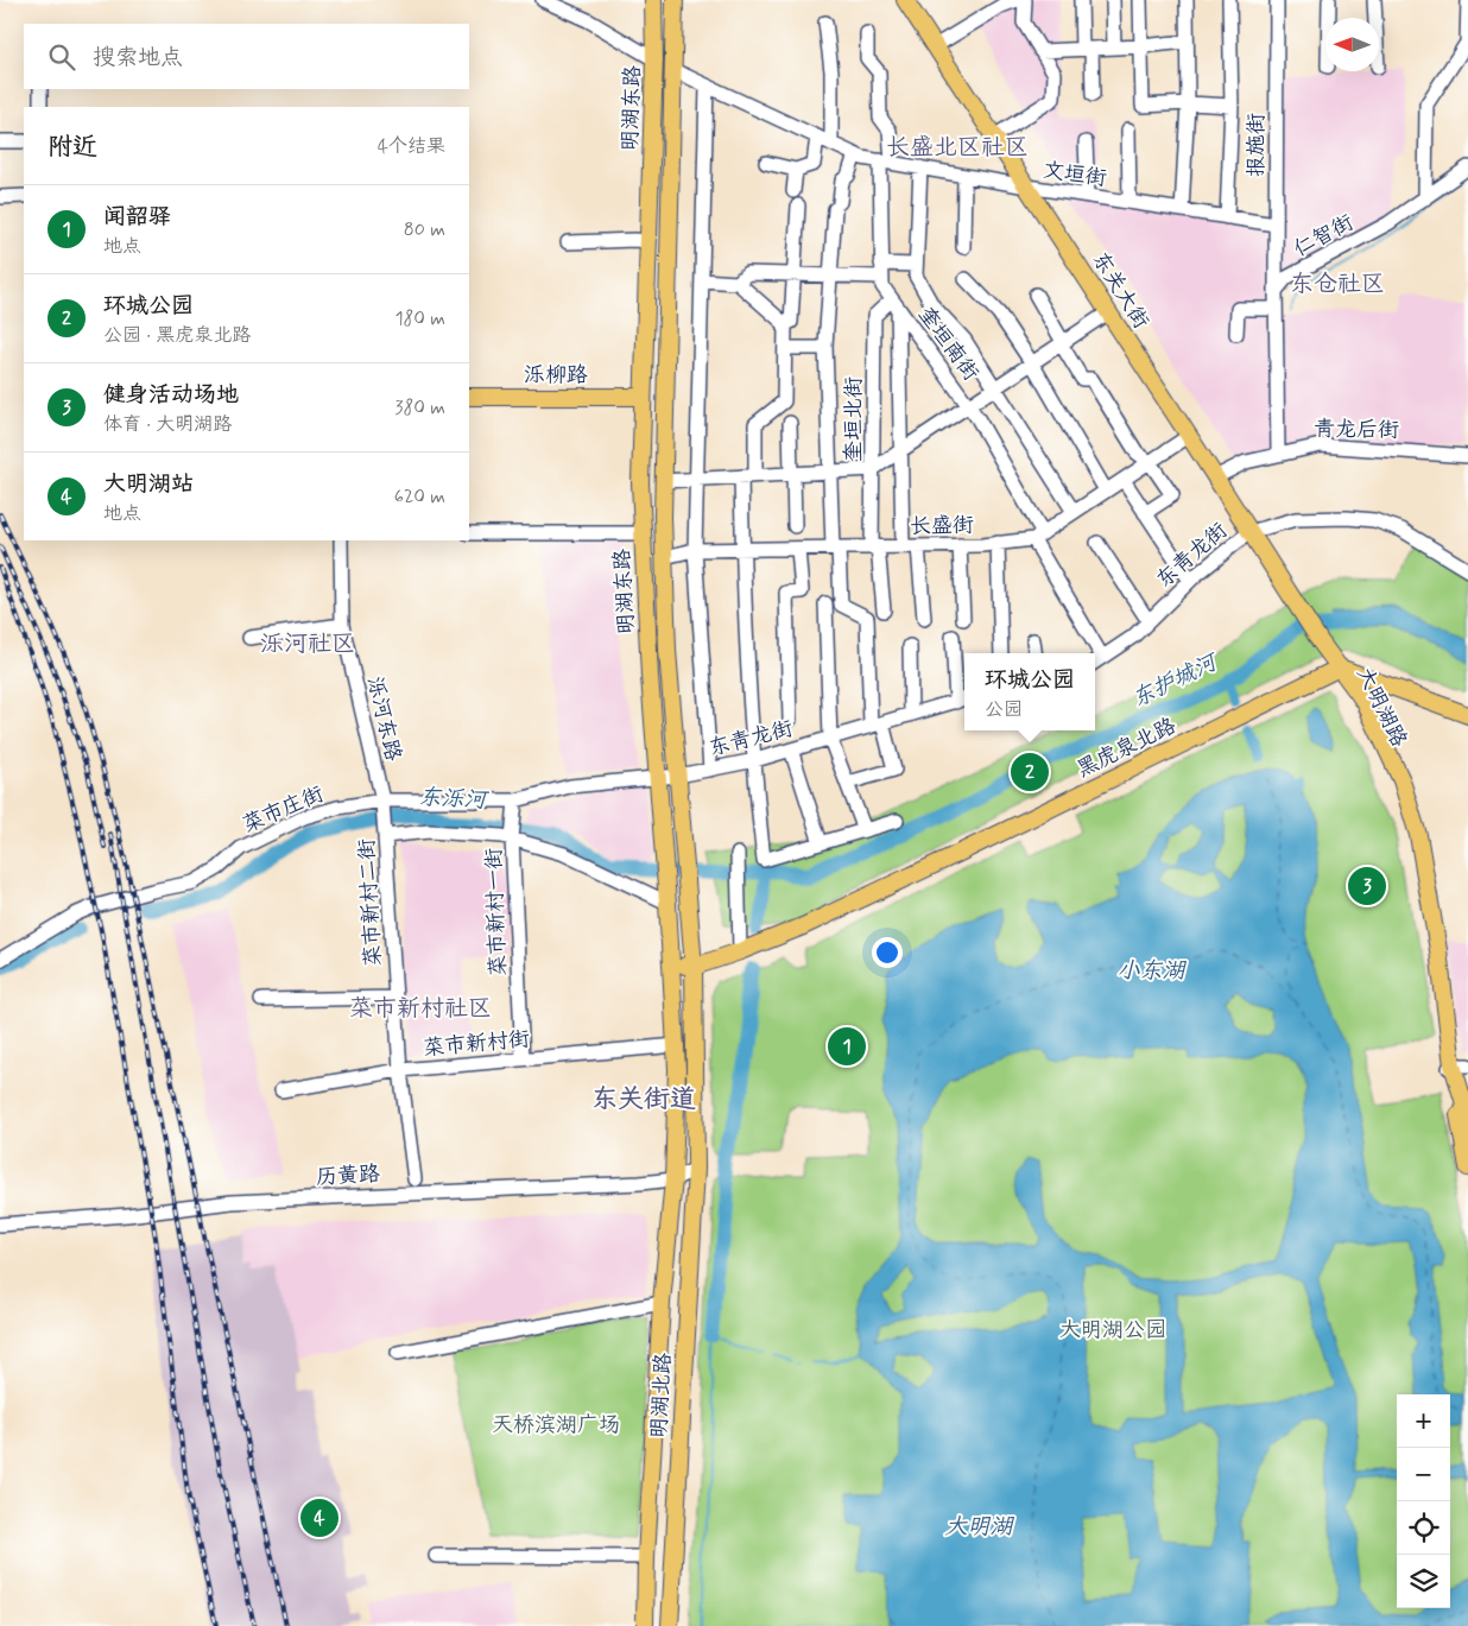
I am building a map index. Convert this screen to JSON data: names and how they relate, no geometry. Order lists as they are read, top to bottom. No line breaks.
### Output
{"streets":{"main road":["明湖东路","东关大街","泺柳路","大明湖路","黑虎泉北路","明湖北路"],"street":["报施街","文垣街","仁智街","奎垣南街","奎垣北街","青龙后街","长盛街","东青龙街","泺河东路","菜市庄街","菜市新村二街","菜市新村一街","菜市新村街","历黄路"]},"crossings":[["明湖东路","文垣街"],["明湖东路","泺柳路"],["明湖东路","长盛街"],["明湖东路","东青龙街"],["明湖东路","黑虎泉北路"],["明湖东路","菜市庄街"],["明湖东路","菜市新村街"],["明湖东路","历黄路"],["明湖东路","明湖北路"],["报施街","文垣街"],["报施街","仁智街"],["文垣街","东关大街"],["文垣街","奎垣南街"],["东关大街","青龙后街"],["东关大街","长盛街"],["东关大街","东青龙街"],["东关大街","大明湖路"],["东关大街","黑虎泉北路"],["奎垣南街","奎垣北街"],["奎垣南街","长盛街"],["奎垣南街","东青龙街"],["奎垣北街","长盛街"],["东青龙街","菜市庄街"],["大明湖路","黑虎泉北路"],["泺河东路","菜市庄街"],["泺河东路","菜市新村二街"],["菜市庄街","菜市新村二街"],["菜市庄街","菜市新村一街"],["菜市新村二街","菜市新村街"],["菜市新村一街","菜市新村街"],["历黄路","明湖北路"]],"districts":["长盛北区社区","东仓社区","泺河社区","菜市新村社区","东关街道"],"water":["东护城河","东泺河","小东湖","大明湖"],"parks":["大明湖公园","天桥滨湖广场"],"north":"left","page":{"search":"搜索地点","heading":["附近","4个结果"],"list":[{"mark":"1","name":"闻韶驿","note":"地点","value":"80 m"},{"mark":"2","name":"环城公园","note":"公园 · 黑虎泉北路","value":"180 m"},{"mark":"3","name":"健身活动场地","note":"体育 · 大明湖路","value":"380 m"},{"mark":"4","name":"大明湖站","note":"地点","value":"620 m"}],"popup":["环城公园","公园"],"pins":["2","3","1","4"],"map_buttons":["+","−"]}}
